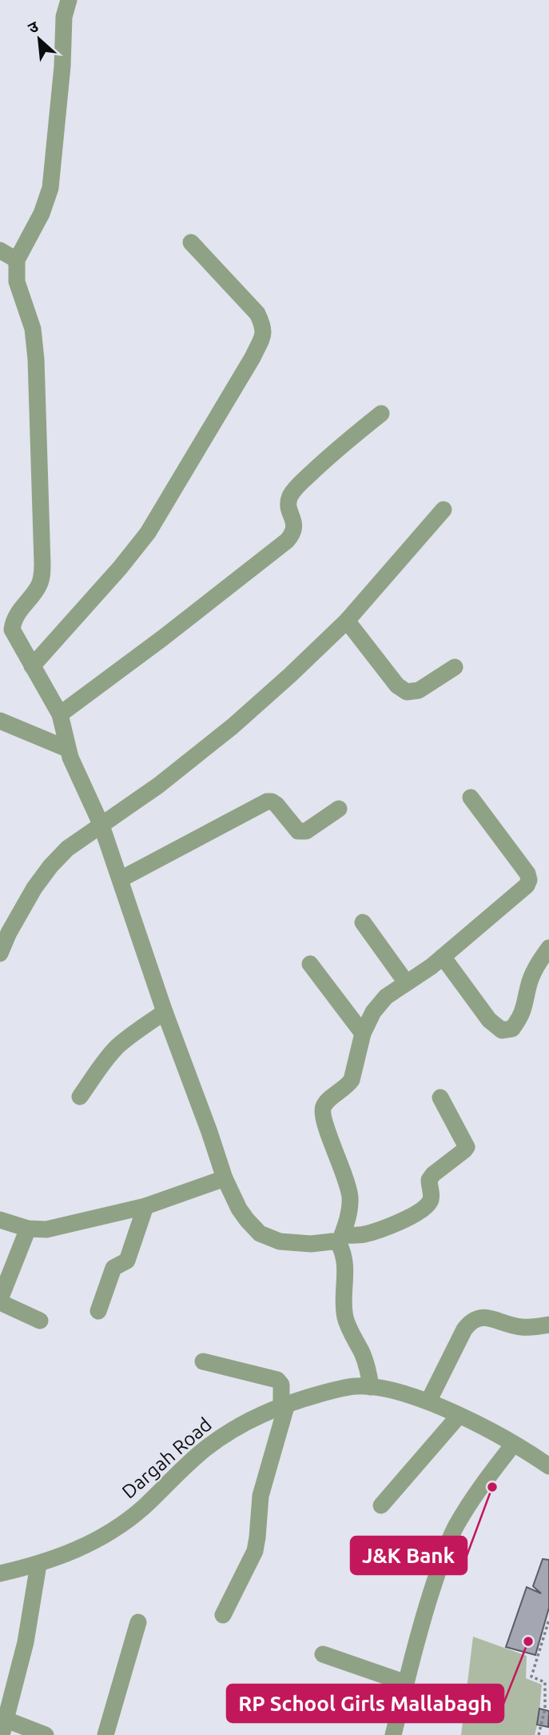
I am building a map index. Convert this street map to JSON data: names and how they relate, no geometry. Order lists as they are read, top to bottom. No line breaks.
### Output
{"streets":{"street":["Dargah Road"]},"places":["J&K Bank","RP School Girls Mallabagh"],"north":"top left"}
